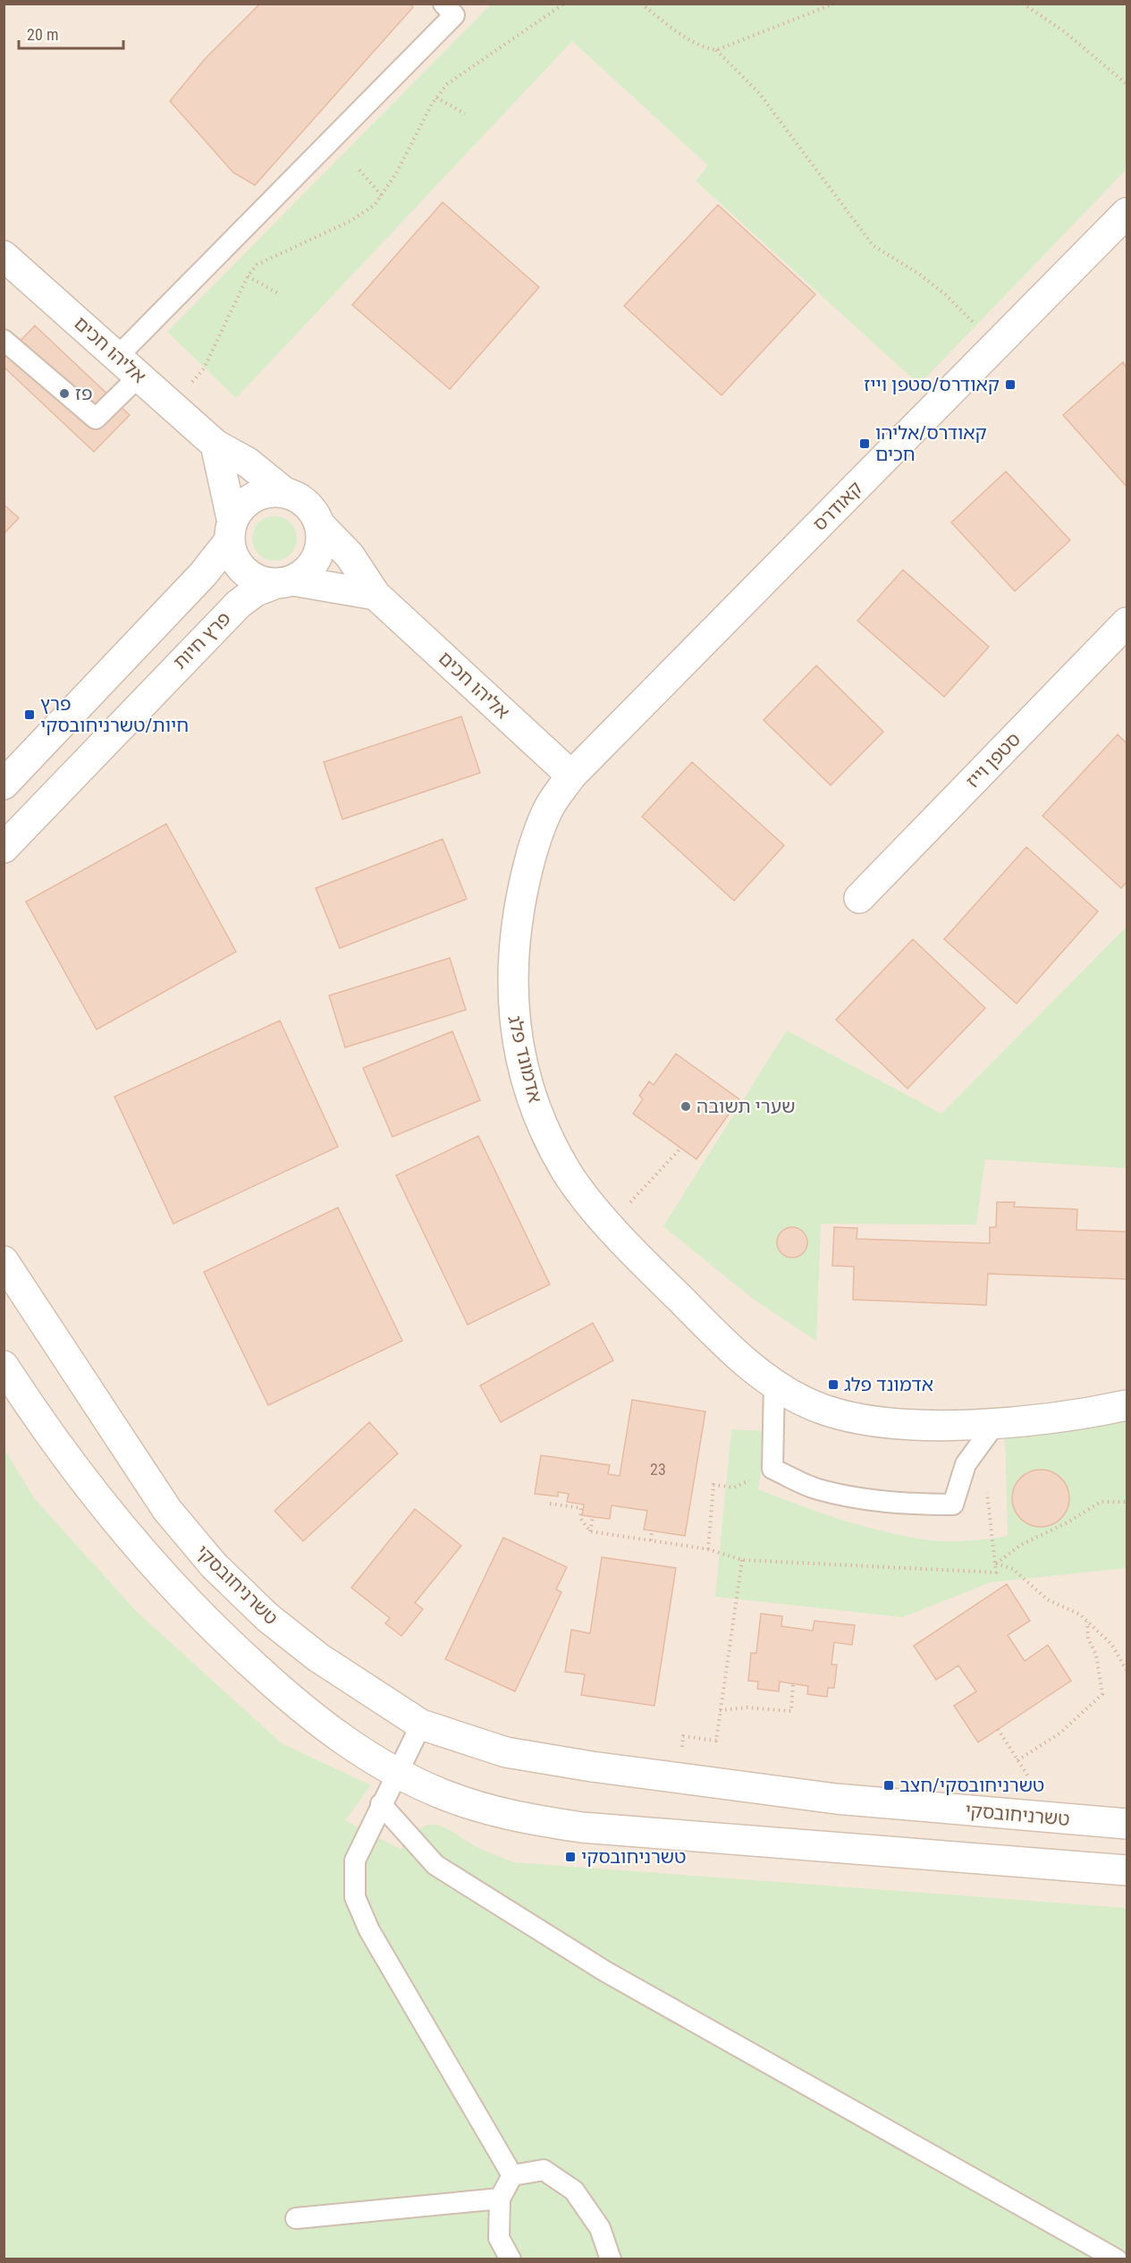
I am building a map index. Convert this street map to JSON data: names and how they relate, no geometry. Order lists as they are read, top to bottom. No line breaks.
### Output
{"streets":{"street":["אליהו חכים","קאודרס","פרץ חיות","סטפן וייז","אדמונד פלג","טשרניחובסקי"]},"crossings":[["אליהו חכים","קאודרס"],["אליהו חכים","פרץ חיות"],["אליהו חכים","אדמונד פלג"],["קאודרס","אדמונד פלג"]],"places":{"transit":["קאודרס/סטפן וייז","קאודרס/אליהו חכים","פרץ חיות/טשרניחובסקי","אדמונד פלג","טשרניחובסקי/חצב","טשרניחובסקי"],"other":["פז","שערי תשובה"]},"house_numbers":["23"],"scale_bar":"20 m"}
